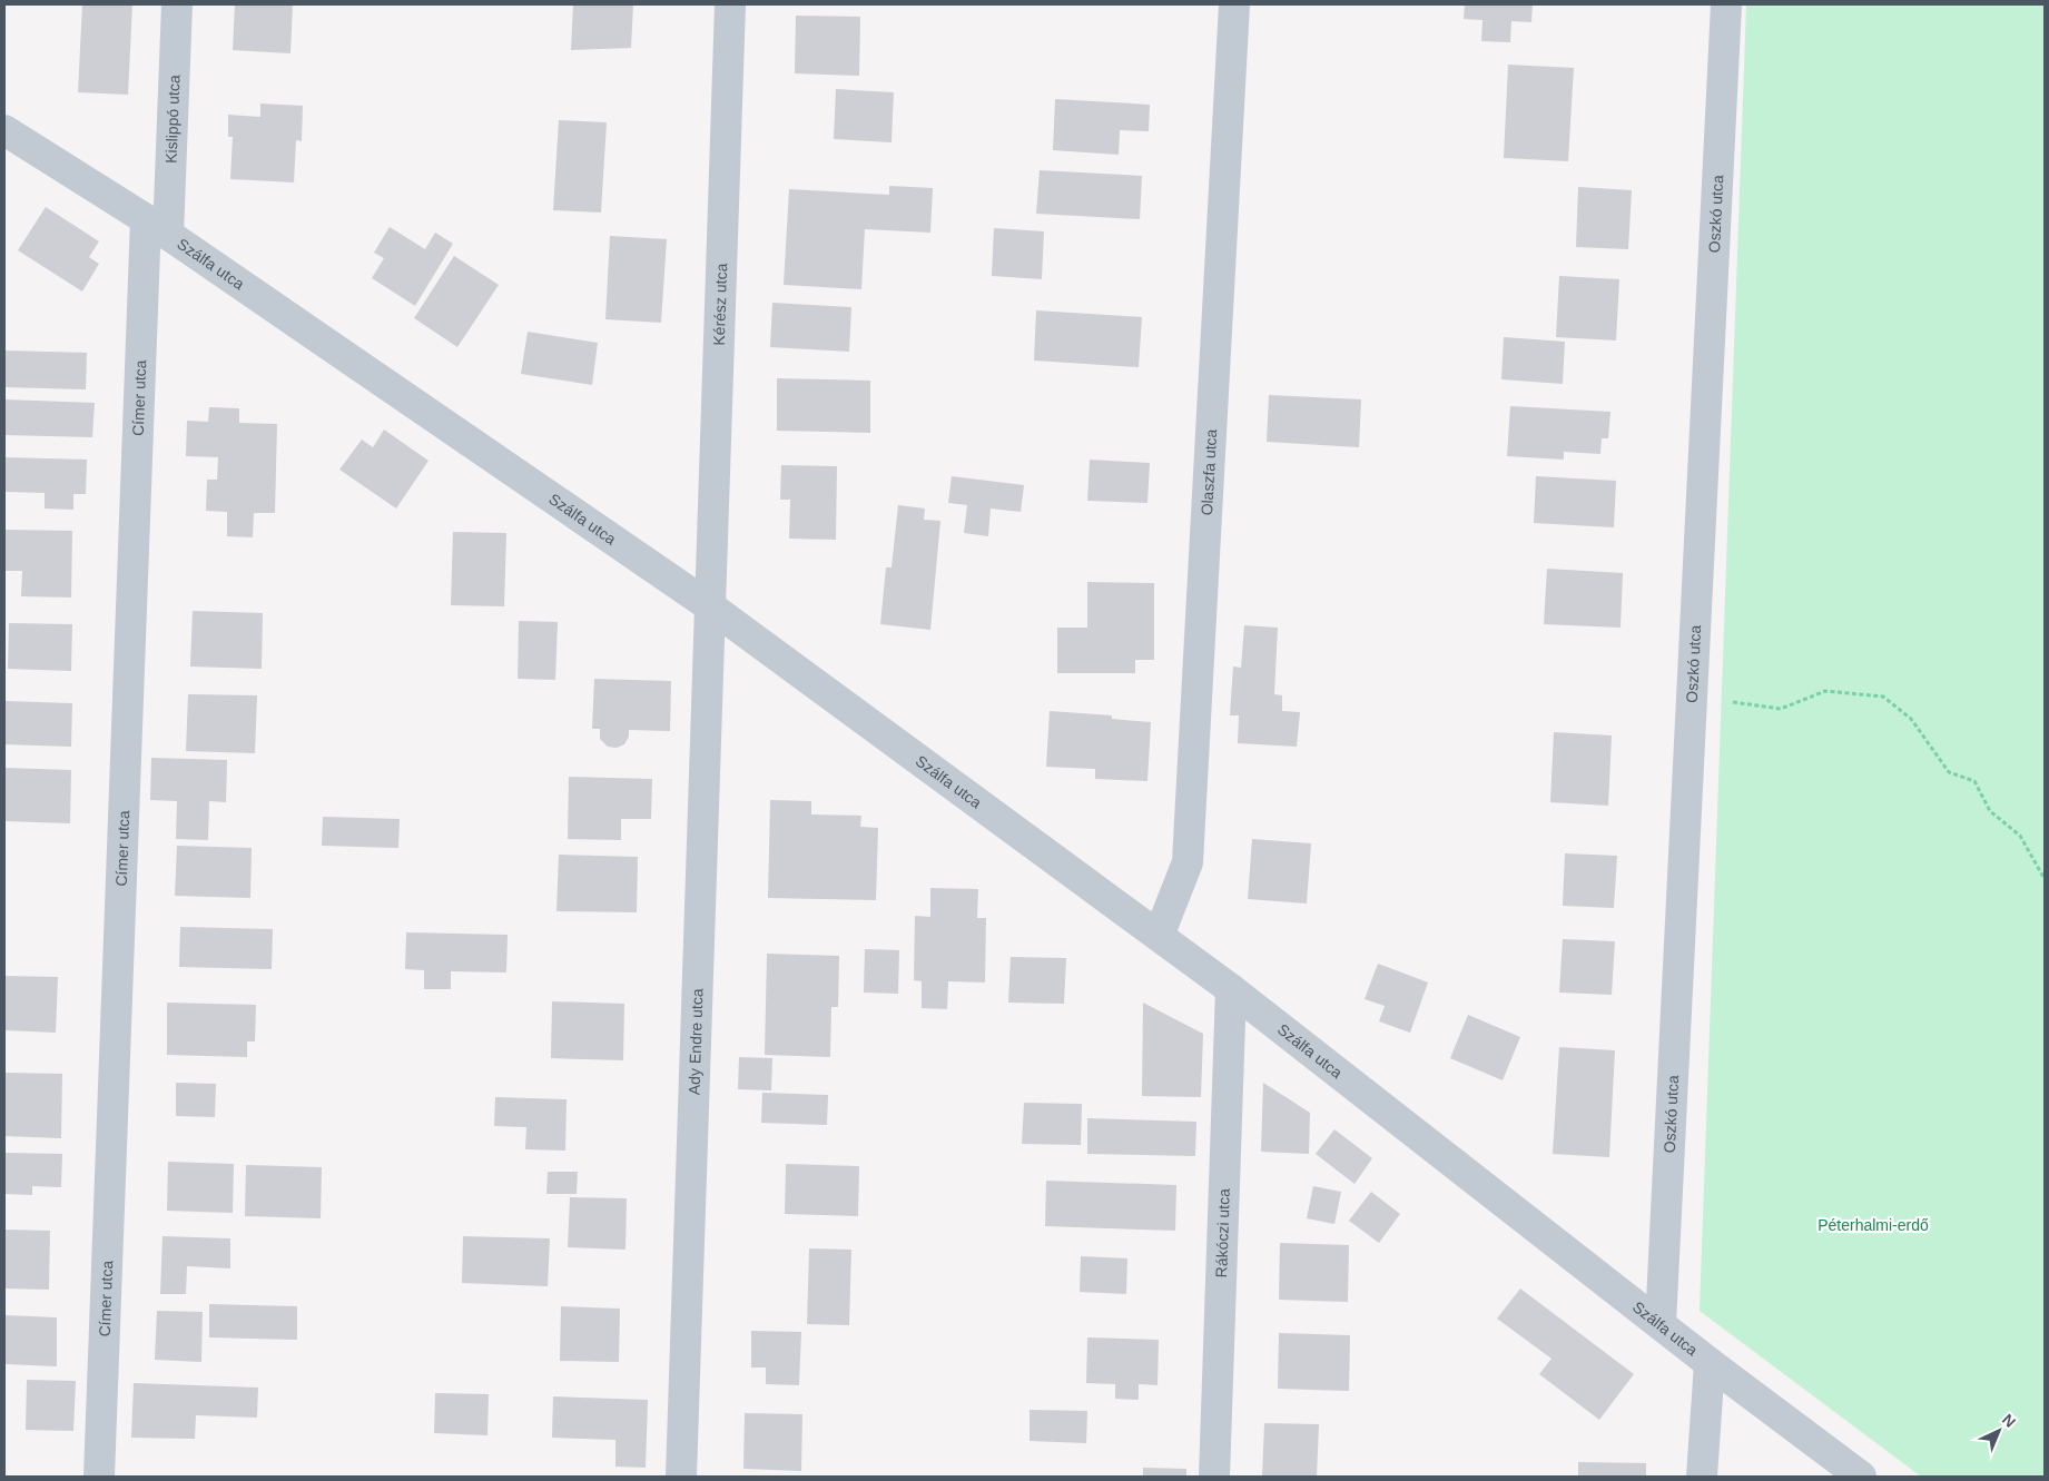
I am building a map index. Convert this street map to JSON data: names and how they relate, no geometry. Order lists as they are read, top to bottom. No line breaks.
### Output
{"streets":{"street":["Kislippó utca","Oszkó utca","Szálfa utca","Kérész utca","Címer utca","Olaszfa utca","Ady Endre utca","Rákóczi utca"]},"crossings":[["Kislippó utca","Szálfa utca"],["Kislippó utca","Címer utca"],["Oszkó utca","Szálfa utca"],["Szálfa utca","Kérész utca"],["Szálfa utca","Címer utca"],["Szálfa utca","Olaszfa utca"],["Szálfa utca","Ady Endre utca"],["Szálfa utca","Rákóczi utca"],["Kérész utca","Ady Endre utca"]],"parks":["Péterhalmi-erdő"],"north":"top right"}
